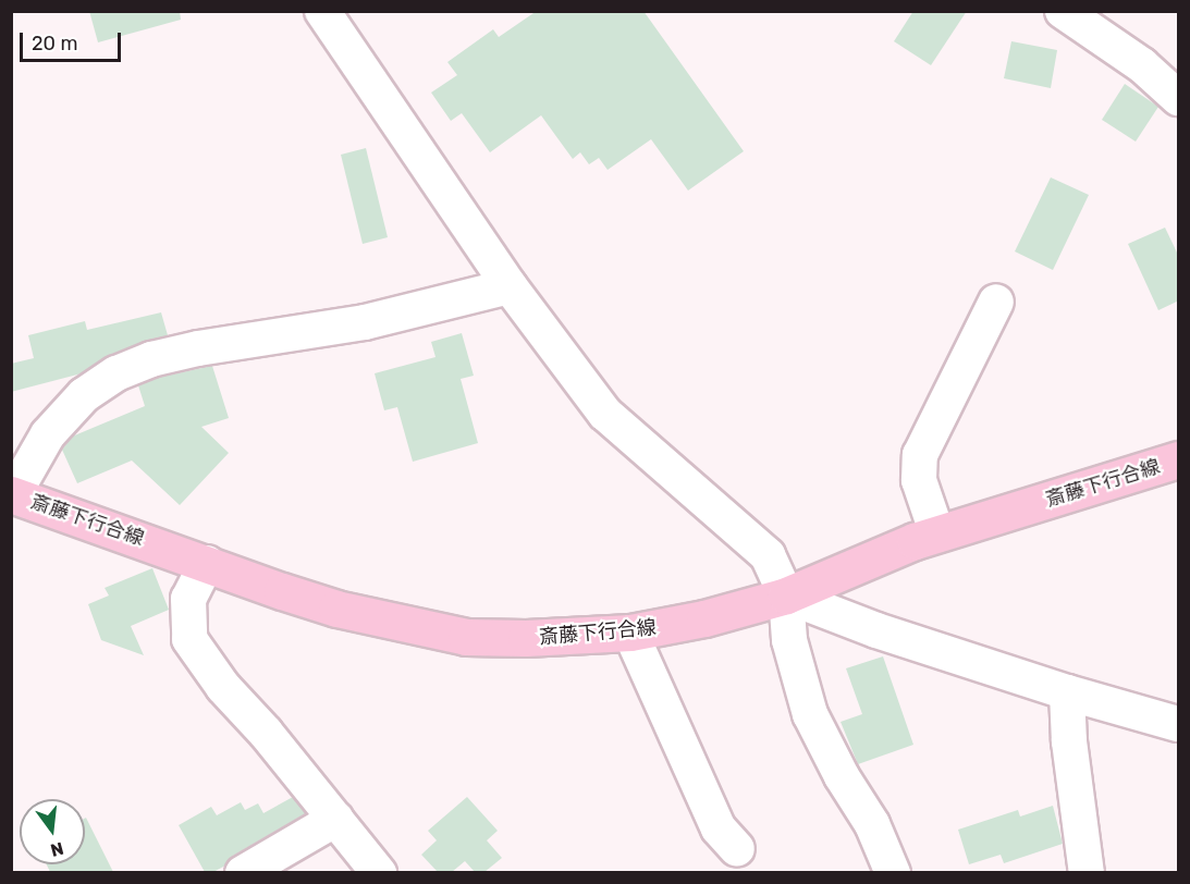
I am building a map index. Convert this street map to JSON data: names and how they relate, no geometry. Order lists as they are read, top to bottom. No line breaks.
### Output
{"streets":{"main road":["斎藤下行合線"]},"scale_bar":"20 m","north":"bottom"}
